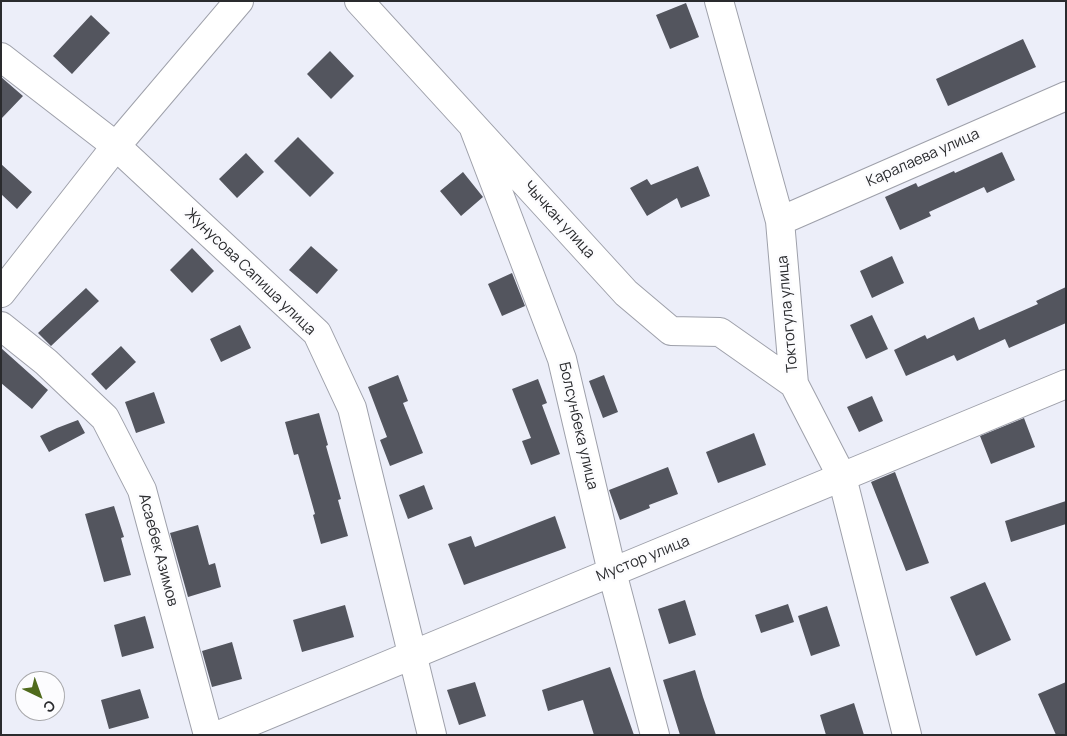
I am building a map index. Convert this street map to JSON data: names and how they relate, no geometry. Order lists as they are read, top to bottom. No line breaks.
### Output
{"streets":{"street":["Каралаева улица","Чычкан улица","Жунусова Сапиша улица","Токтогула улица","Болсунбека улица","Асаебек Азимов","Мустор улица"]},"crossings":[["Каралаева улица","Токтогула улица"],["Чычкан улица","Токтогула улица"],["Чычкан улица","Болсунбека улица"],["Жунусова Сапиша улица","Мустор улица"],["Токтогула улица","Мустор улица"],["Болсунбека улица","Мустор улица"]],"north":"bottom right"}
